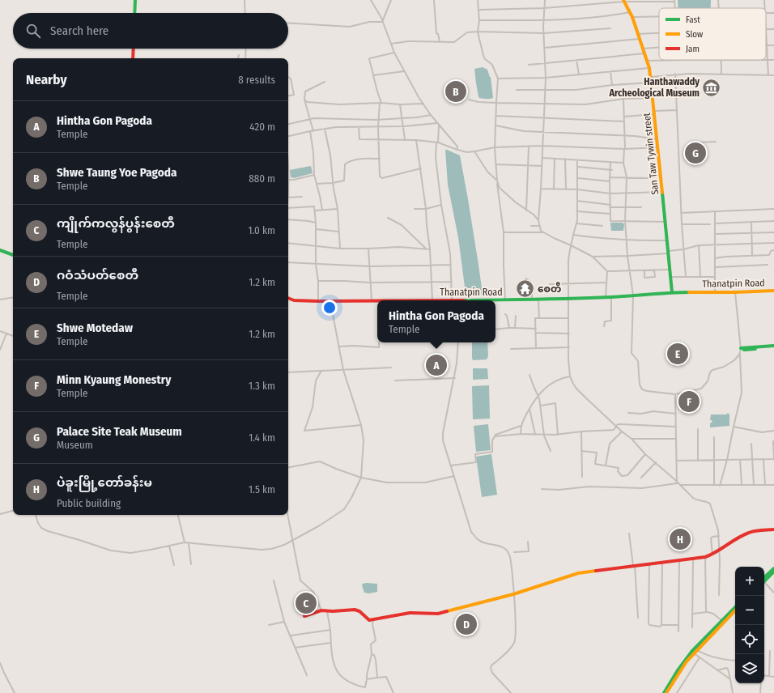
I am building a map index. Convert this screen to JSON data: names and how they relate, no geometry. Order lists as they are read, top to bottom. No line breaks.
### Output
{"streets":{"main road":["San Taw Tywin street","Thanatpin Road"]},"crossings":[["San Taw Tywin street","Thanatpin Road"]],"places":{"museum":["Hanthawaddy Archeological Museum"],"temple":["စေတီ"]},"legend":["Fast","Slow","Jam"],"page":{"search":"Search here","heading":["Nearby","8 results"],"pins":["B","G","E","A","F","H","C","D"],"list":[{"mark":"A","name":"Hintha Gon Pagoda","note":"Temple","value":"420 m"},{"mark":"B","name":"Shwe Taung Yoe Pagoda","note":"Temple","value":"880 m"},{"mark":"C","name":"ကျိုက်ကလွန်ပွန်းစေတီ","note":"Temple","value":"1.0 km"},{"mark":"D","name":"ဂဝံသံပတ်စေတီ","note":"Temple","value":"1.2 km"},{"mark":"E","name":"Shwe Motedaw","note":"Temple","value":"1.2 km"},{"mark":"F","name":"Minn Kyaung Monestry","note":"Temple","value":"1.3 km"},{"mark":"G","name":"Palace Site Teak Museum","note":"Museum","value":"1.4 km"},{"mark":"H","name":"ပဲခူးမြို့တော်ခန်းမ","note":"Public building","value":"1.5 km"}],"popup":["Hintha Gon Pagoda","Temple"],"map_buttons":["+","−"]}}
